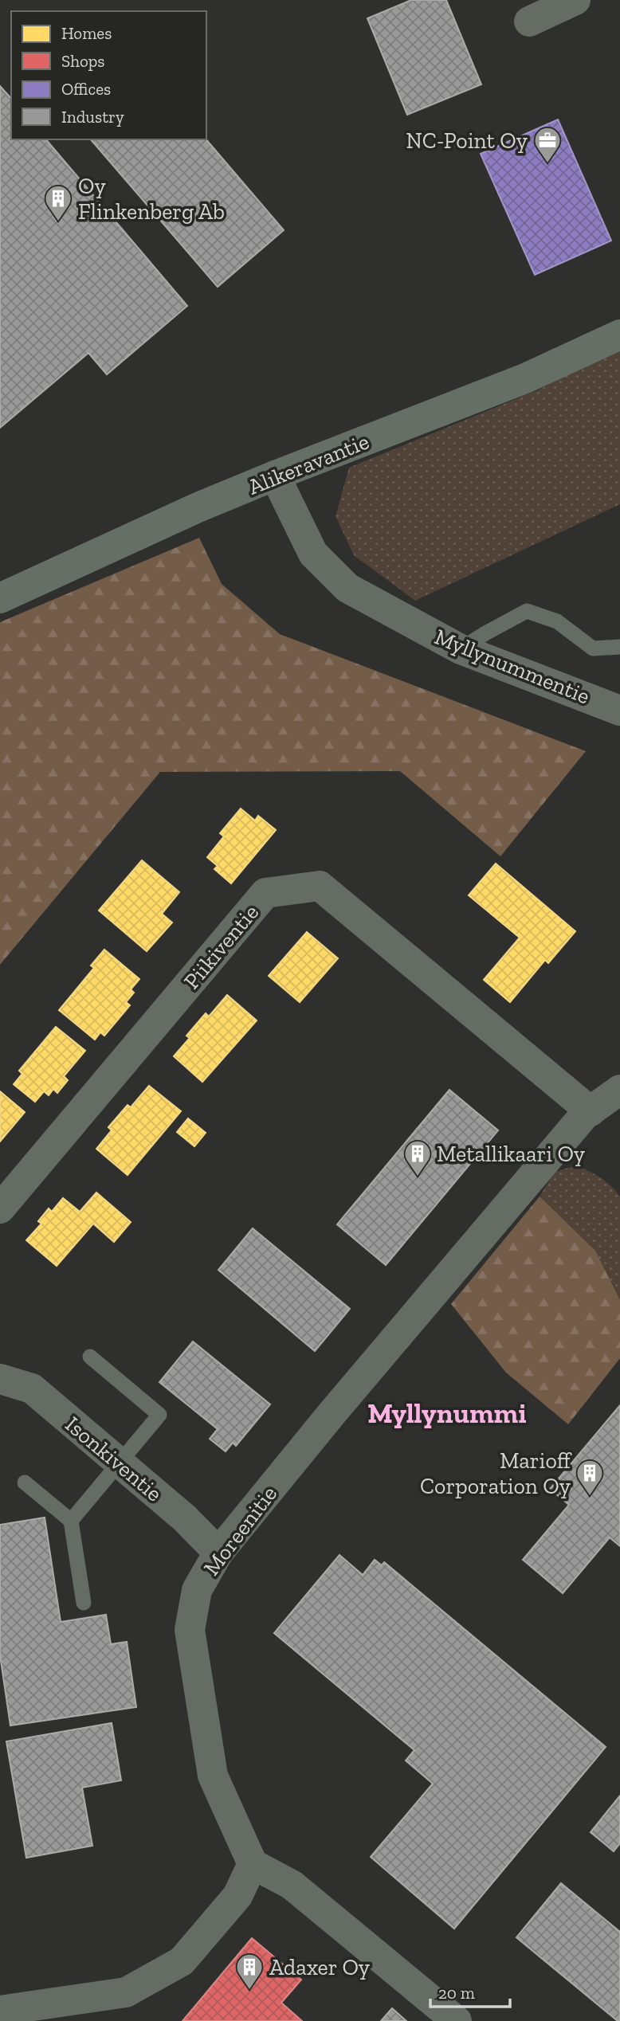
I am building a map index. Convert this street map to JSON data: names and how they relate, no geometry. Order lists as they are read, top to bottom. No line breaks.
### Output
{"streets":{"street":["Alikeravantie","Myllynummentie","Piikiventie","Isonkiventie","Moreenitie"]},"crossings":[["Alikeravantie","Myllynummentie"],["Piikiventie","Moreenitie"],["Isonkiventie","Moreenitie"]],"districts":["Myllynummi"],"places":{"office":["NC-Point Oy"],"building":["Oy Flinkenberg Ab","Metallikaari Oy","Marioff Corporation Oy","Adaxer Oy"]},"legend":["Homes","Shops","Offices","Industry"],"scale_bar":"20 m"}
